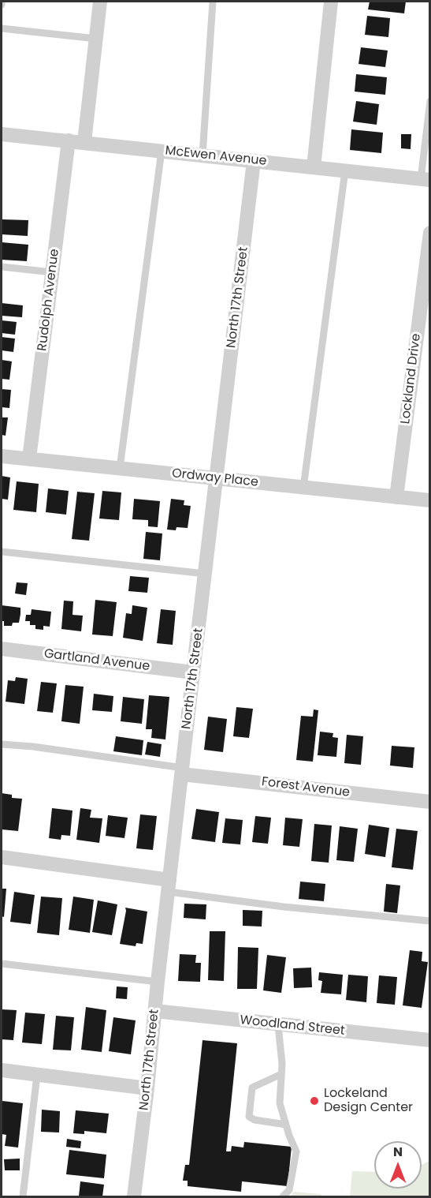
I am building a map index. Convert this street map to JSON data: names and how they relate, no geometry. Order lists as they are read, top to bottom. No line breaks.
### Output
{"streets":{"street":["McEwen Avenue","North 17th Street","Rudolph Avenue","Lockland Drive","Ordway Place","Gartland Avenue","Forest Avenue","Woodland Street"]},"crossings":[["McEwen Avenue","North 17th Street"],["McEwen Avenue","Rudolph Avenue"],["North 17th Street","Ordway Place"],["North 17th Street","Gartland Avenue"],["North 17th Street","Forest Avenue"],["North 17th Street","Woodland Street"],["Rudolph Avenue","Ordway Place"],["Lockland Drive","Ordway Place"]],"places":["Lockeland Design Center"],"north":"top"}
